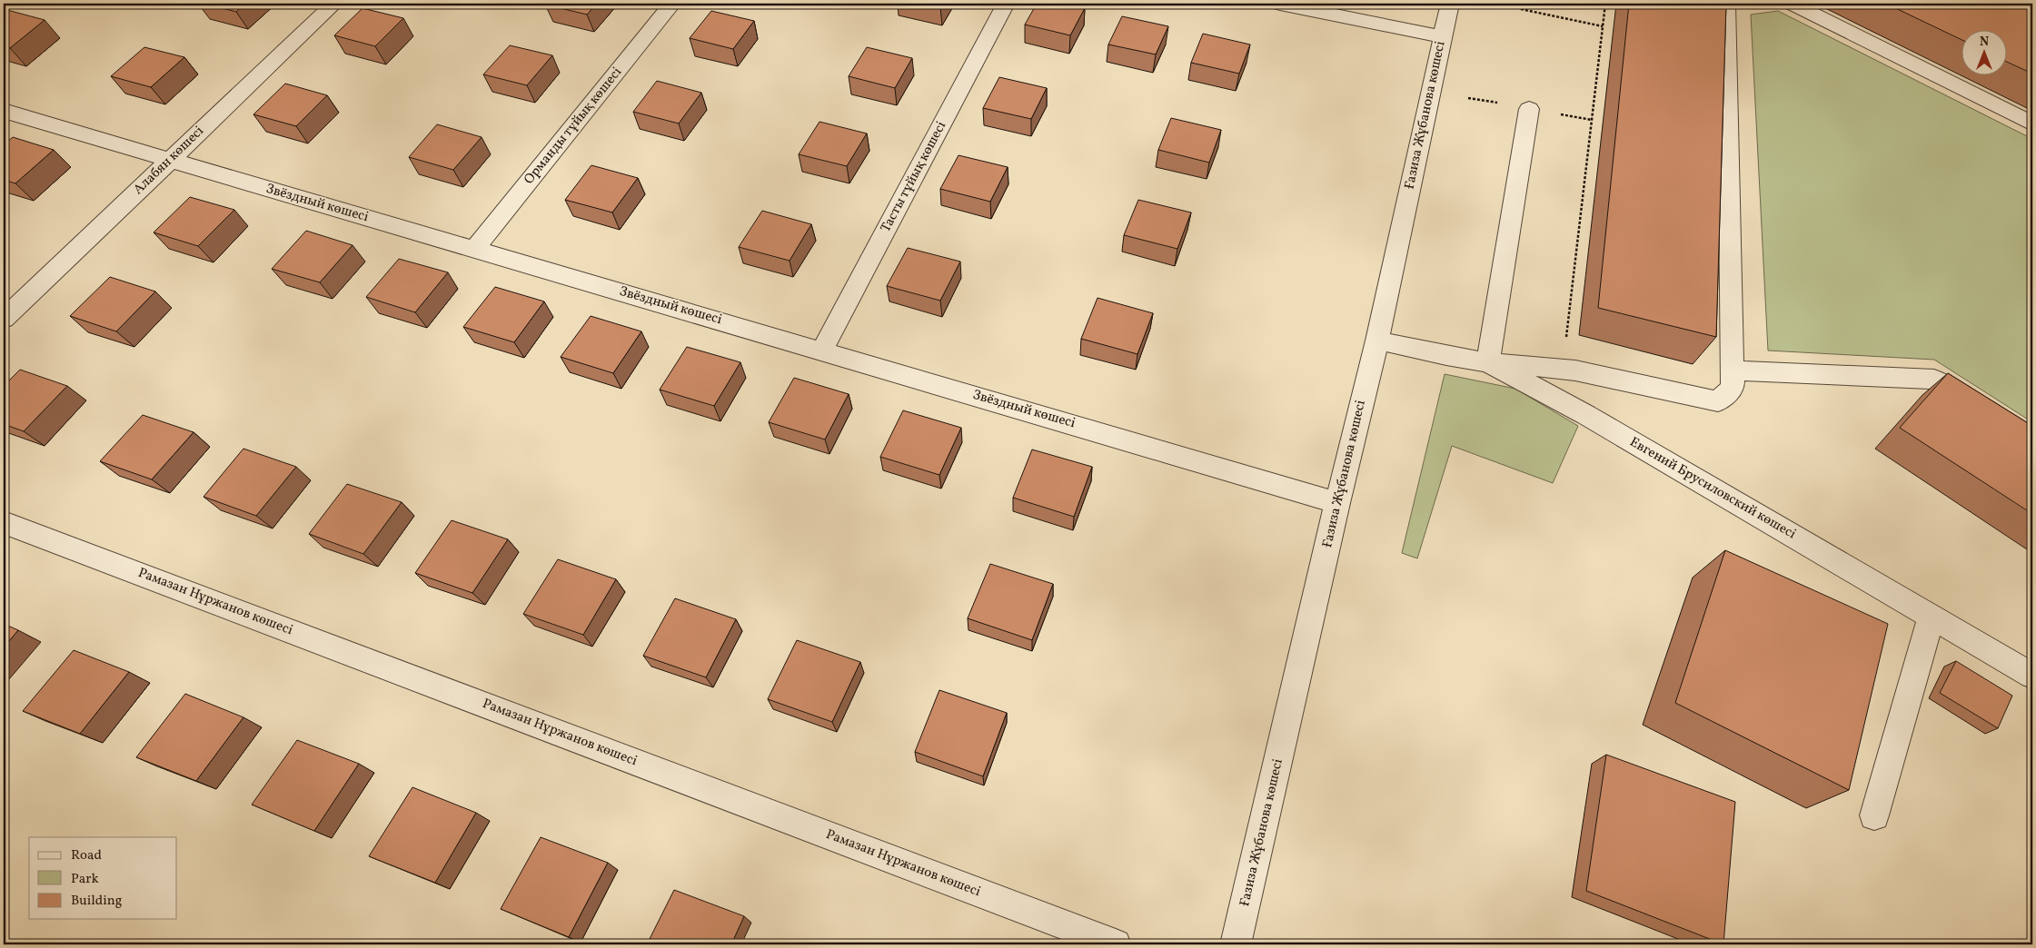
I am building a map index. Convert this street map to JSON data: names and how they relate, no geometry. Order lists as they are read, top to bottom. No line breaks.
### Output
{"streets":{"street":["Ғазиза Жұбанова көшесі","Орманды тұйық көшесі","Алабян көшесі","Тасты тұйық көшесі","Звёздный көшесі","Евгений Брусиловский көшесі","Рамазан Нұржанов көшесі"]},"crossings":[["Ғазиза Жұбанова көшесі","Звёздный көшесі"],["Ғазиза Жұбанова көшесі","Евгений Брусиловский көшесі"],["Орманды тұйық көшесі","Звёздный көшесі"],["Алабян көшесі","Звёздный көшесі"],["Тасты тұйық көшесі","Звёздный көшесі"]],"legend":["Road","Park","Building"],"north":"top"}
